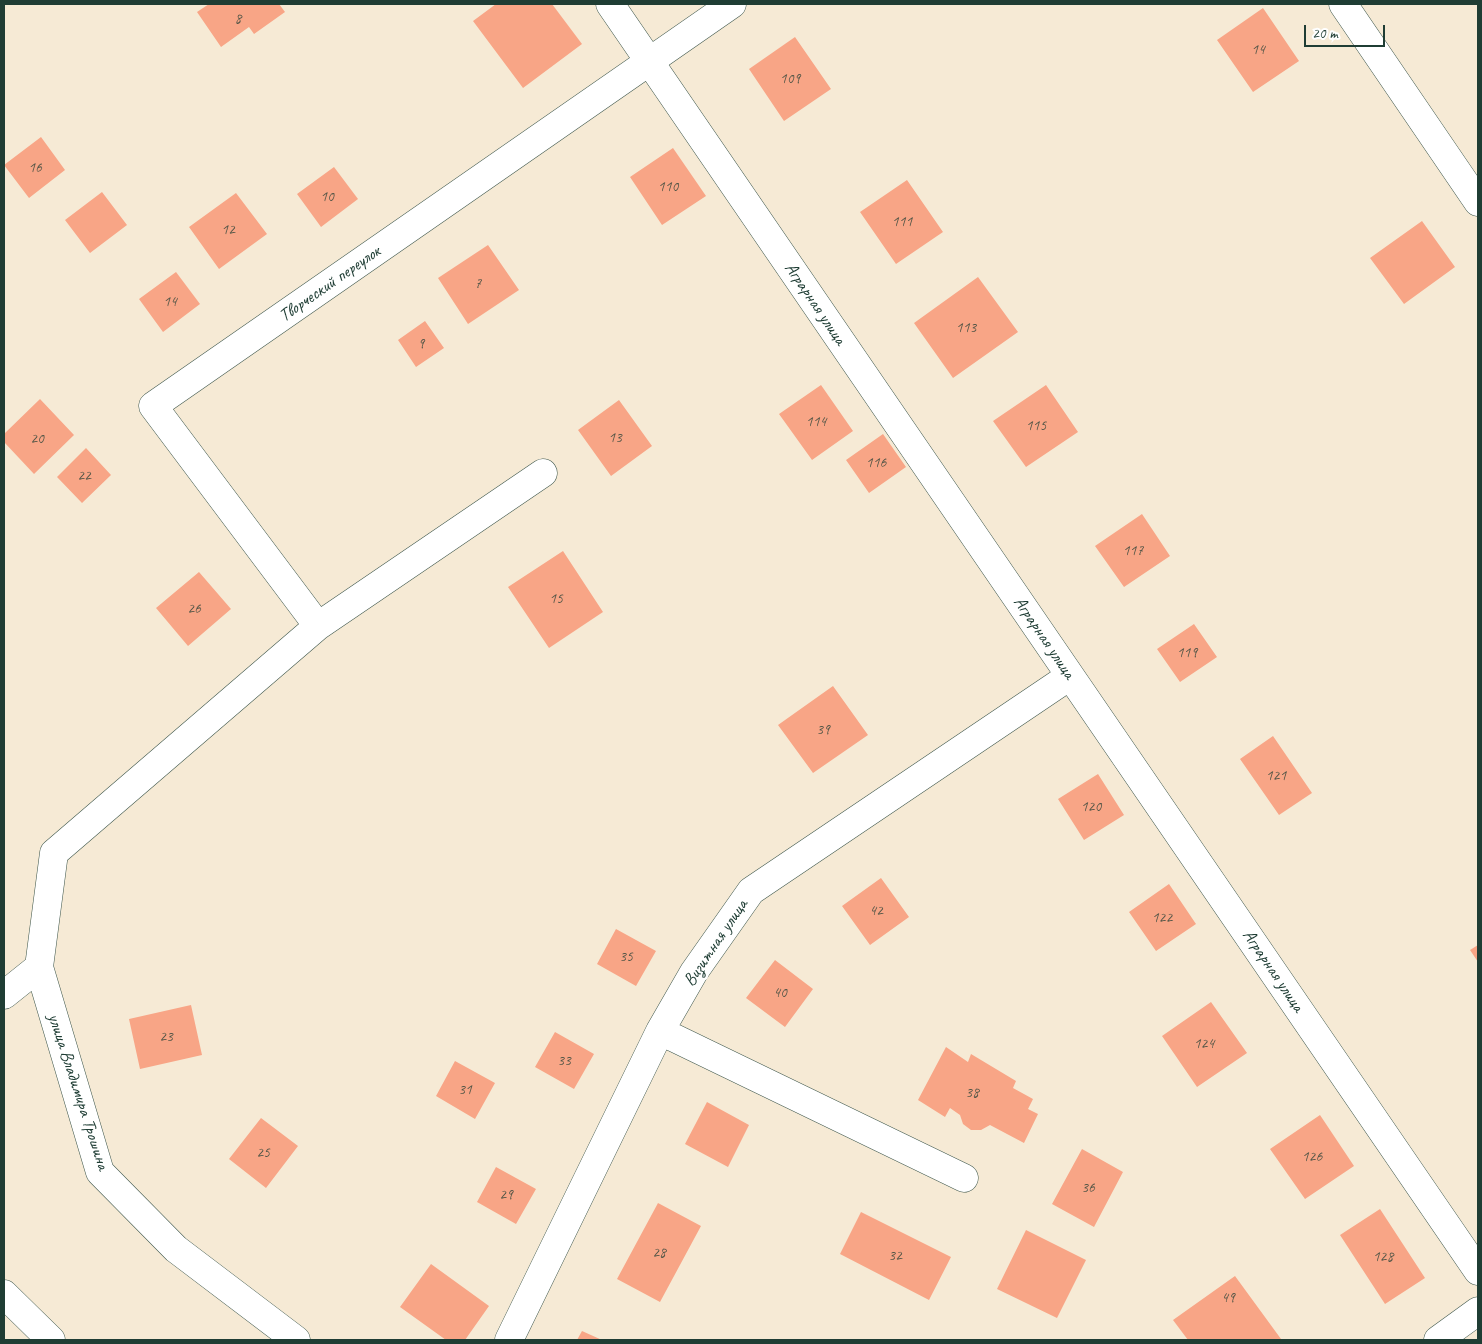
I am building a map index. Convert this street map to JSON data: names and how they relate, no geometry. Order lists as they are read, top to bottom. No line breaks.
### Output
{"streets":{"street":["Творческий переулок","Аграрная улица","Визитная улица","улица Владимира Трошина"]},"crossings":[["Творческий переулок","Аграрная улица"],["Аграрная улица","Визитная улица"]],"house_numbers":["8","14","109","16","110","10","111","12","7","14","113","9","114","115","13","20","116","22","117","15","26","119","39","121","120","42","122","35","40","23","124","33","31","38","25","126","36","29","28","32","128","49"],"scale_bar":"20 m"}
